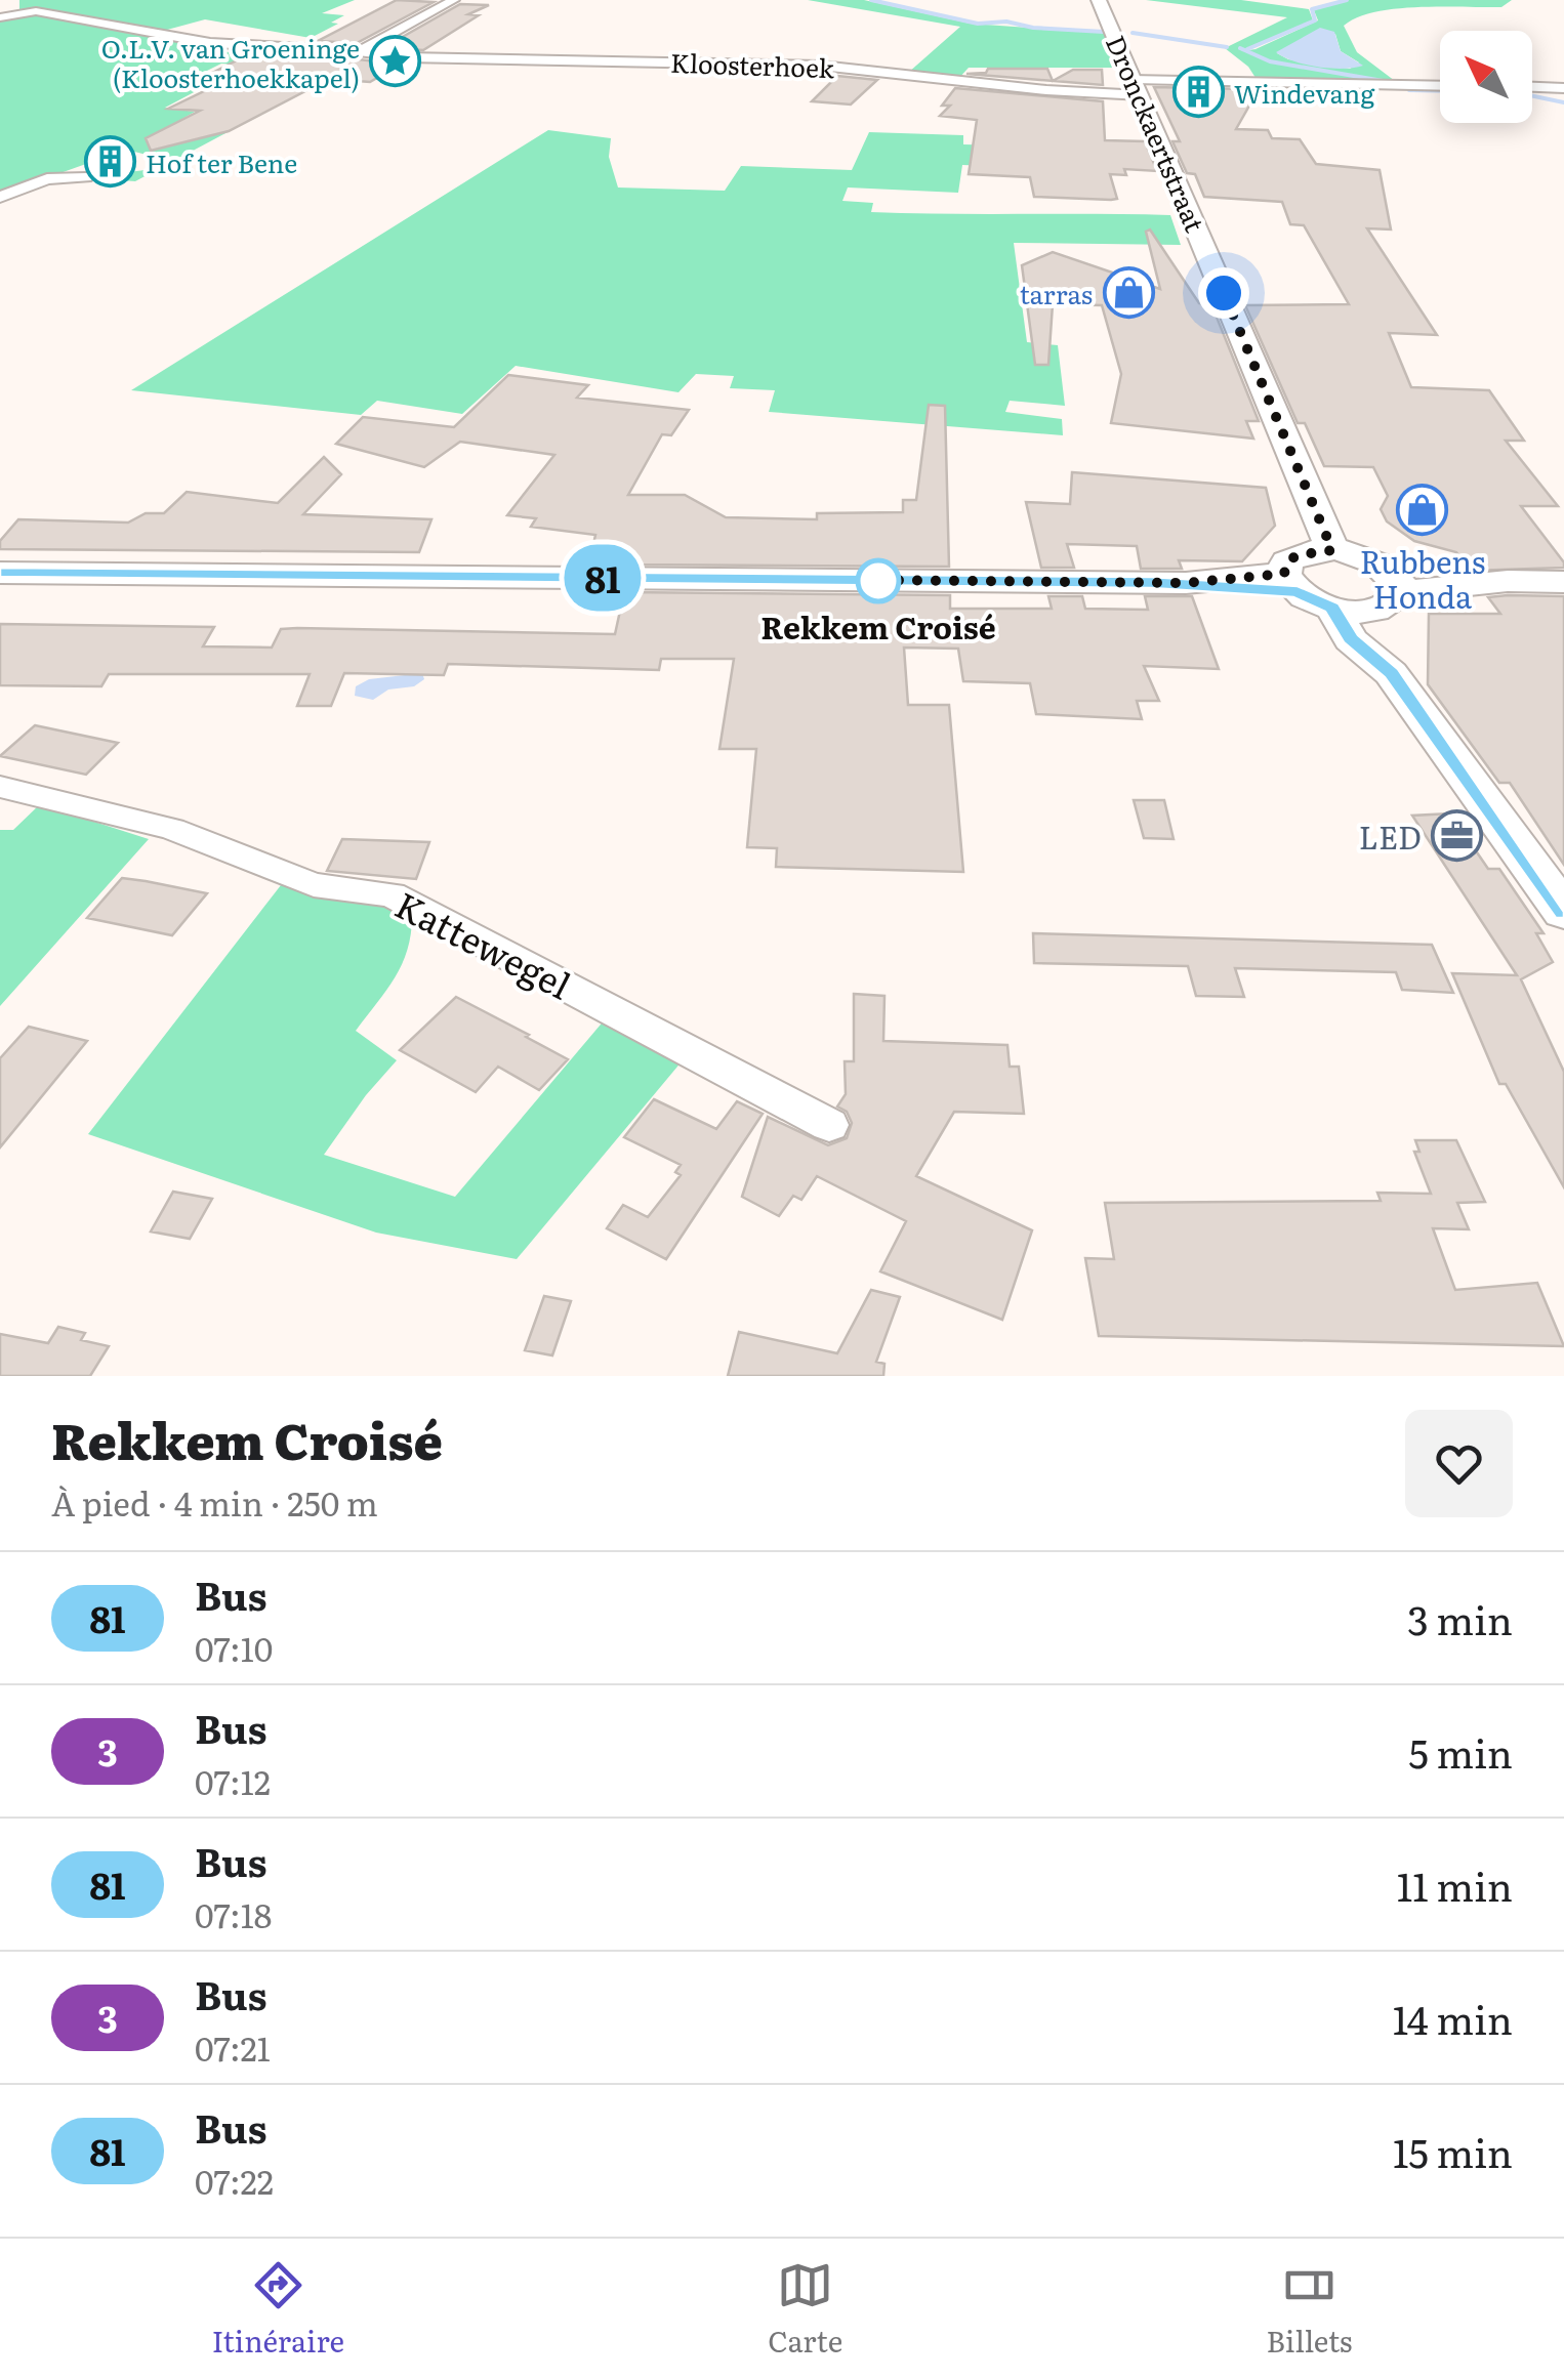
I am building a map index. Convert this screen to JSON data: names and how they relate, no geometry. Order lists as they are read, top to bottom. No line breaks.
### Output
{"streets":{"main road":["Dronckaertstraat"],"street":["Kloosterhoek","Kattewegel"]},"crossings":[["Kloosterhoek","Dronckaertstraat"]],"places":{"place":["O.L.V. van Groeninge (Kloosterhoekkapel)"],"building":["Windevang","Hof ter Bene"],"shop":["tarras","Rubbens Honda"],"other":["Rekkem Croisé"],"office":["LED"]},"lines":["bus line 81"],"north":"top left","page":{"on_map":"81","heading":["Rekkem Croisé","À pied · 4 min · 250 m"],"list":[{"mark":"81","name":"Bus","note":"07:10","value":"3 min"},{"mark":"3","name":"Bus","note":"07:12","value":"5 min"},{"mark":"81","name":"Bus","note":"07:18","value":"11 min"},{"mark":"3","name":"Bus","note":"07:21","value":"14 min"},{"mark":"81","name":"Bus","note":"07:22","value":"15 min"}],"tabs":["Itinéraire","Carte","Billets"]}}
